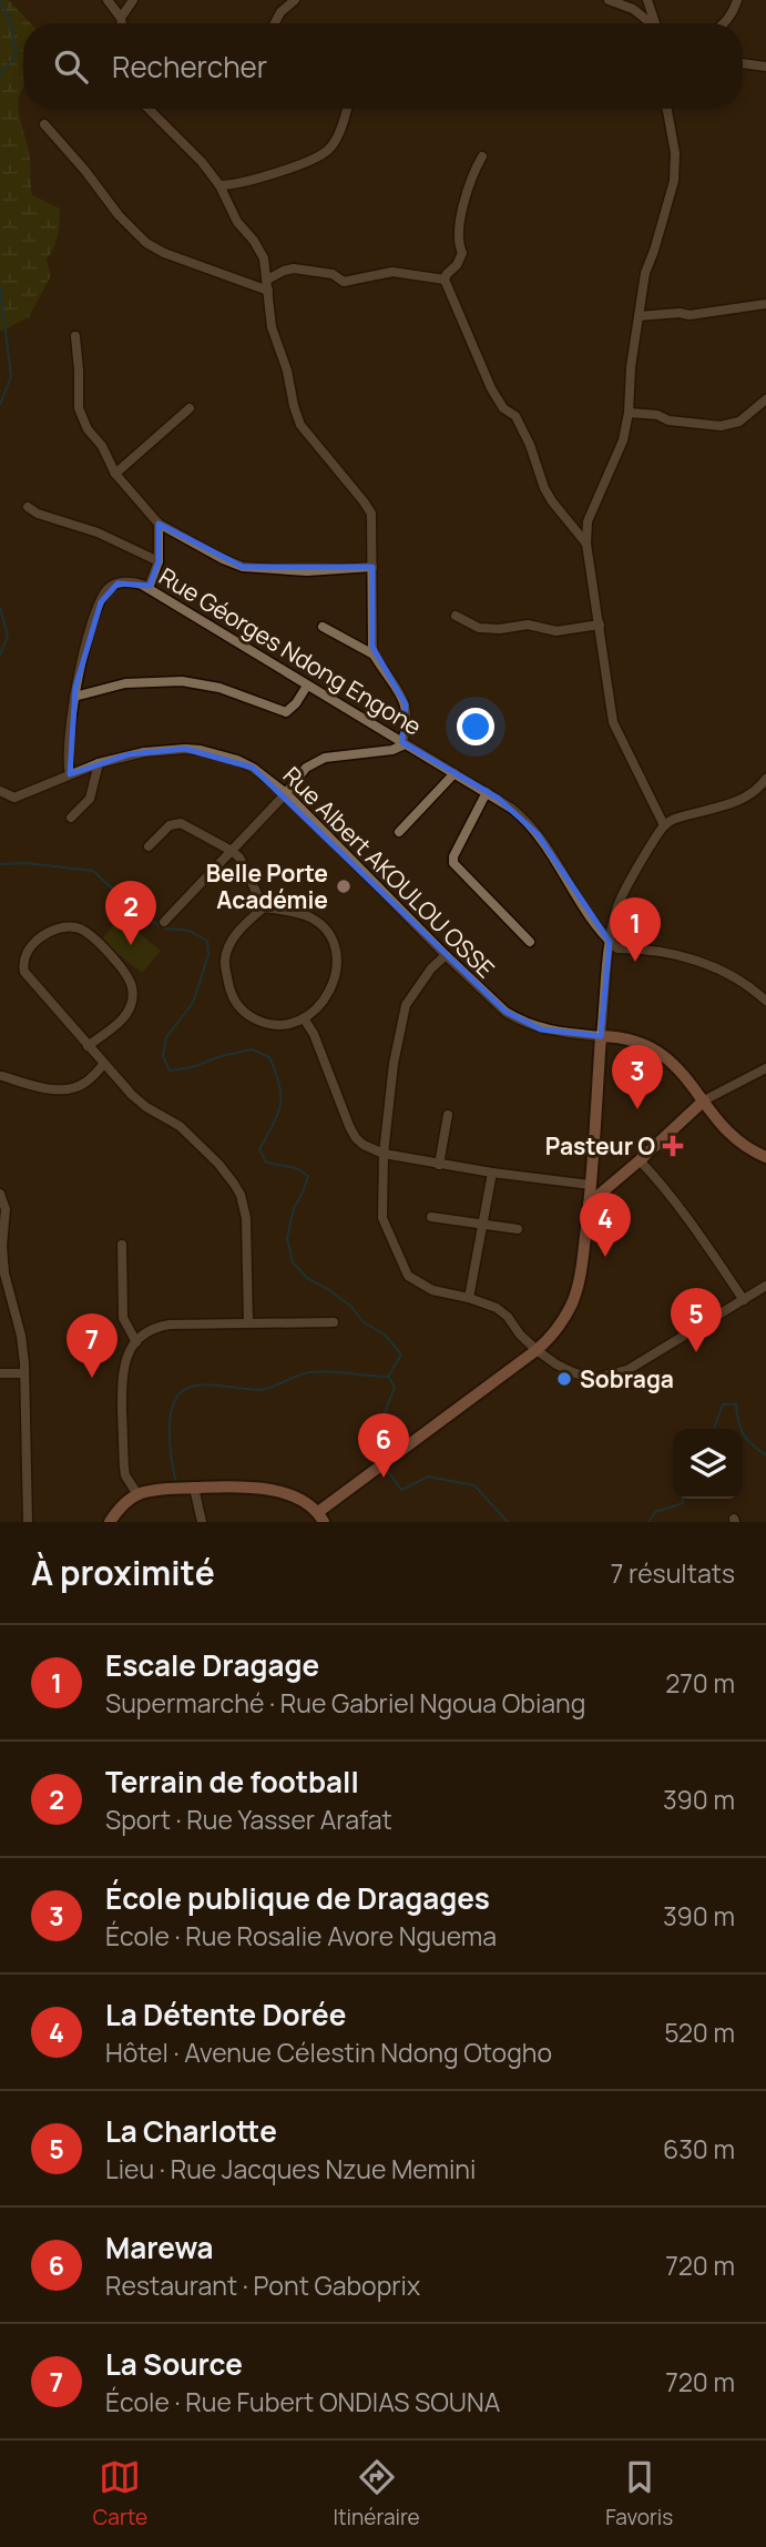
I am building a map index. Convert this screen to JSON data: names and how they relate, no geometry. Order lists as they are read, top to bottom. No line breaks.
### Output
{"streets":{"street":["Rue Géorges Ndong Engone","Rue Albert AKOULOU OSSE"]},"crossings":[["Rue Géorges Ndong Engone","Rue Albert AKOULOU OSSE"]],"places":{"other":["Belle Porte Académie","Sobraga"],"health":["Pasteur O"]},"page":{"search":"Rechercher","pins":["2","1","3","4","5","7","6"],"heading":["À proximité","7 résultats"],"list":[{"mark":"1","name":"Escale Dragage","note":"Supermarché · Rue Gabriel Ngoua Obiang","value":"270 m"},{"mark":"2","name":"Terrain de football","note":"Sport · Rue Yasser Arafat","value":"390 m"},{"mark":"3","name":"École publique de Dragages","note":"École · Rue Rosalie Avore Nguema","value":"390 m"},{"mark":"4","name":"La Détente Dorée","note":"Hôtel · Avenue Célestin Ndong Otogho","value":"520 m"},{"mark":"5","name":"La Charlotte","note":"Lieu · Rue Jacques Nzue Memini","value":"630 m"},{"mark":"6","name":"Marewa","note":"Restaurant · Pont Gaboprix","value":"720 m"},{"mark":"7","name":"La Source","note":"École · Rue Fubert ONDIAS SOUNA","value":"720 m"}],"nav":["Carte","Itinéraire","Favoris"]}}
